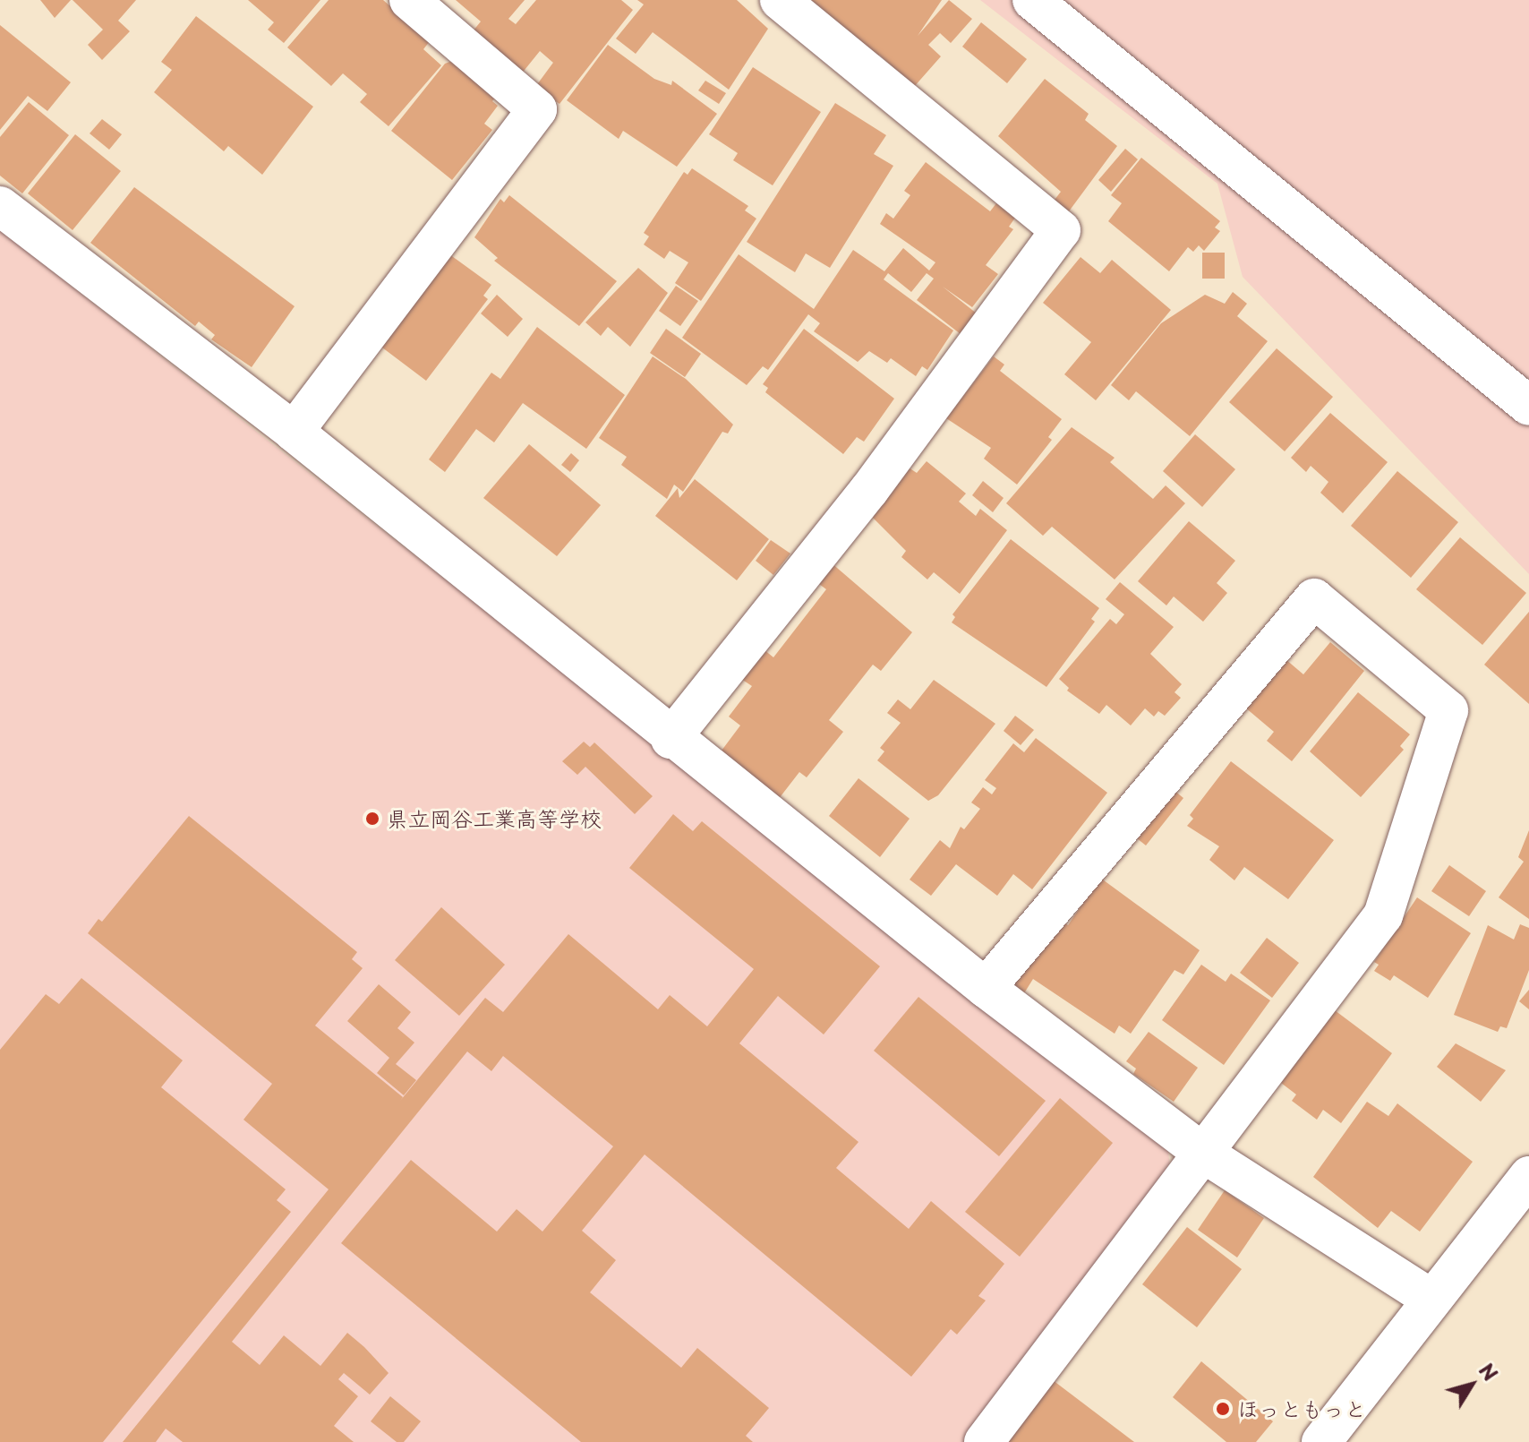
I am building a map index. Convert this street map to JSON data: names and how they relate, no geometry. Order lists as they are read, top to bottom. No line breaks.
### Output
{"places":["県立岡谷工業高等学校","ほっともっと"],"north":"top right"}
